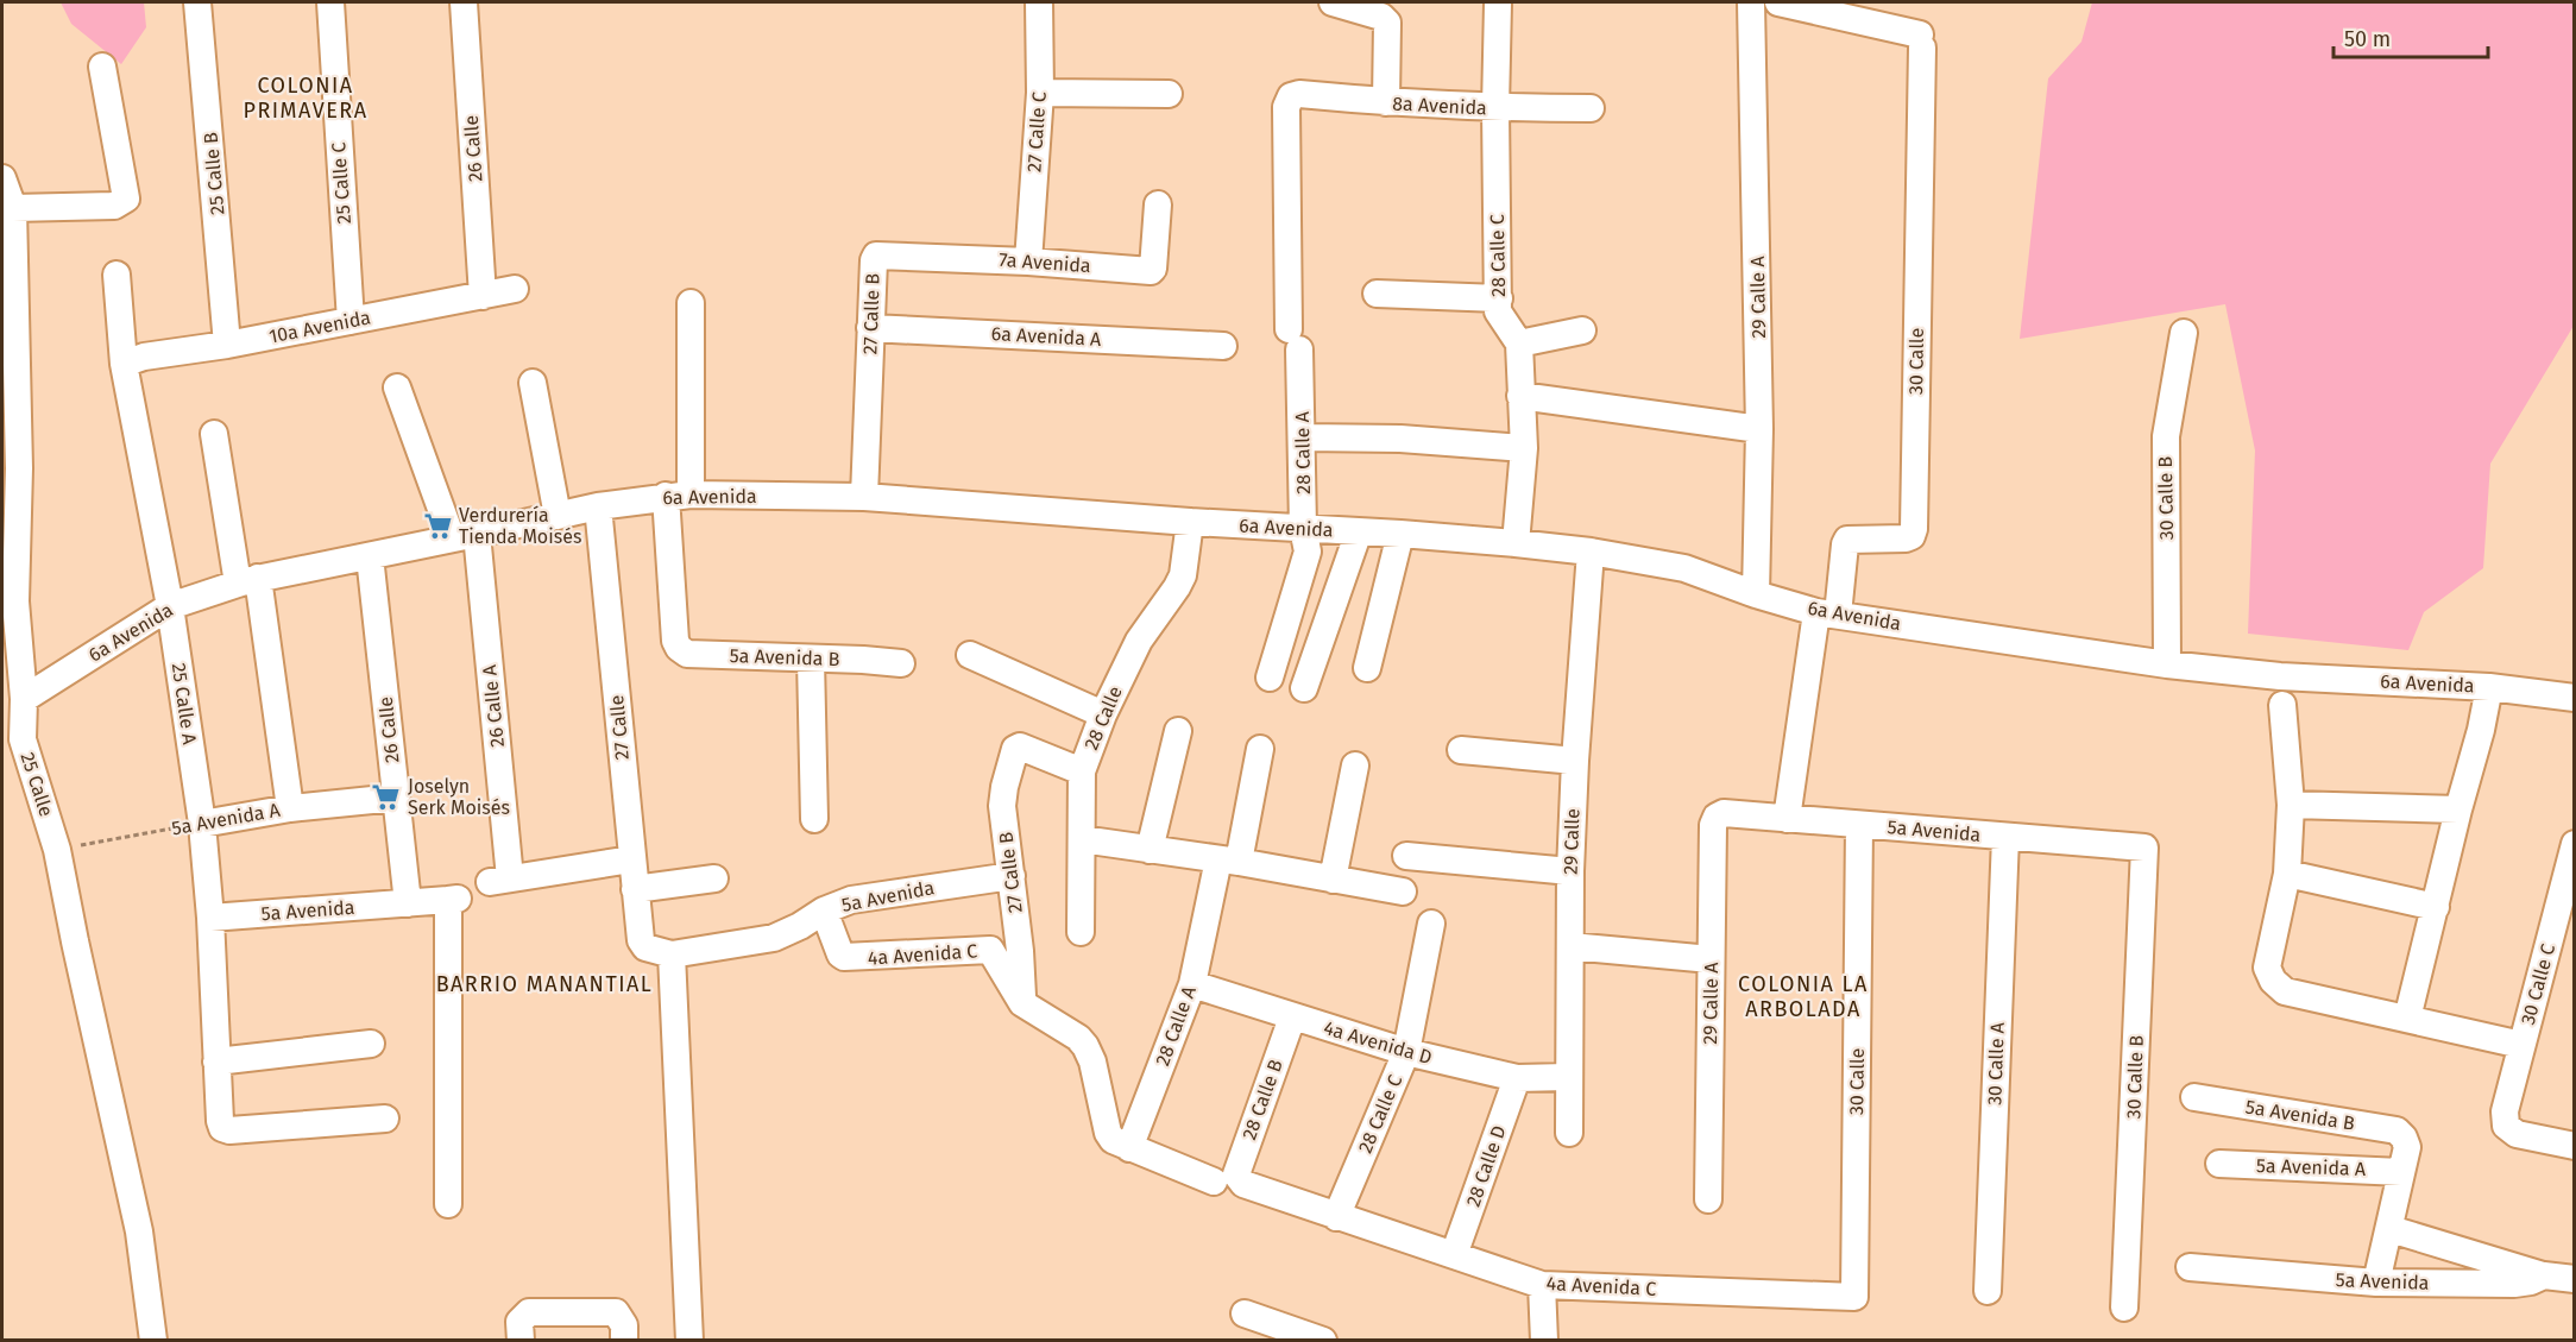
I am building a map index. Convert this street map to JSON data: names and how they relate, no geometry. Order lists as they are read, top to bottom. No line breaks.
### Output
{"streets":{"street":["8a Avenida","27 Calle C","26 Calle","25 Calle B","25 Calle C","28 Calle C","7a Avenida","29 Calle A","27 Calle B","10a Avenida","6a Avenida A","30 Calle","28 Calle A","6a Avenida","30 Calle B","5a Avenida B","25 Calle A","26 Calle A","28 Calle","27 Calle","25 Calle","5a Avenida A","5a Avenida","29 Calle","4a Avenida C","30 Calle C","4a Avenida D","30 Calle A","28 Calle B","28 Calle D"]},"crossings":[["8a Avenida","28 Calle C"],["8a Avenida","28 Calle A"],["27 Calle C","7a Avenida"],["26 Calle","10a Avenida"],["26 Calle","6a Avenida"],["26 Calle","5a Avenida A"],["26 Calle","5a Avenida"],["25 Calle B","10a Avenida"],["25 Calle C","10a Avenida"],["28 Calle C","4a Avenida C"],["28 Calle C","4a Avenida D"],["7a Avenida","27 Calle B"],["29 Calle A","6a Avenida"],["29 Calle A","5a Avenida"],["27 Calle B","6a Avenida A"],["27 Calle B","6a Avenida"],["27 Calle B","28 Calle"],["27 Calle B","5a Avenida"],["27 Calle B","4a Avenida C"],["10a Avenida","25 Calle A"],["30 Calle","6a Avenida"],["30 Calle","5a Avenida"],["30 Calle","4a Avenida C"],["28 Calle A","6a Avenida"],["28 Calle A","4a Avenida C"],["28 Calle A","4a Avenida D"],["6a Avenida","30 Calle B"],["6a Avenida","5a Avenida B"],["6a Avenida","25 Calle A"],["6a Avenida","26 Calle A"],["6a Avenida","28 Calle"],["6a Avenida","27 Calle"],["6a Avenida","25 Calle"],["6a Avenida","29 Calle"],["30 Calle B","5a Avenida"],["5a Avenida B","5a Avenida A"],["25 Calle A","5a Avenida A"],["25 Calle A","5a Avenida"],["26 Calle A","27 Calle"],["27 Calle","5a Avenida"],["25 Calle","5a Avenida A"],["5a Avenida","4a Avenida C"],["5a Avenida","30 Calle A"],["29 Calle","4a Avenida D"],["4a Avenida C","28 Calle B"],["4a Avenida C","28 Calle D"],["4a Avenida D","28 Calle B"],["4a Avenida D","28 Calle D"]],"districts":["COLONIA PRIMAVERA","BARRIO MANANTIAL","COLONIA LA ARBOLADA"],"places":{"supermarket":["Verdurería Tienda Moisés","Joselyn Serk Moisés"]},"scale_bar":"50 m"}
